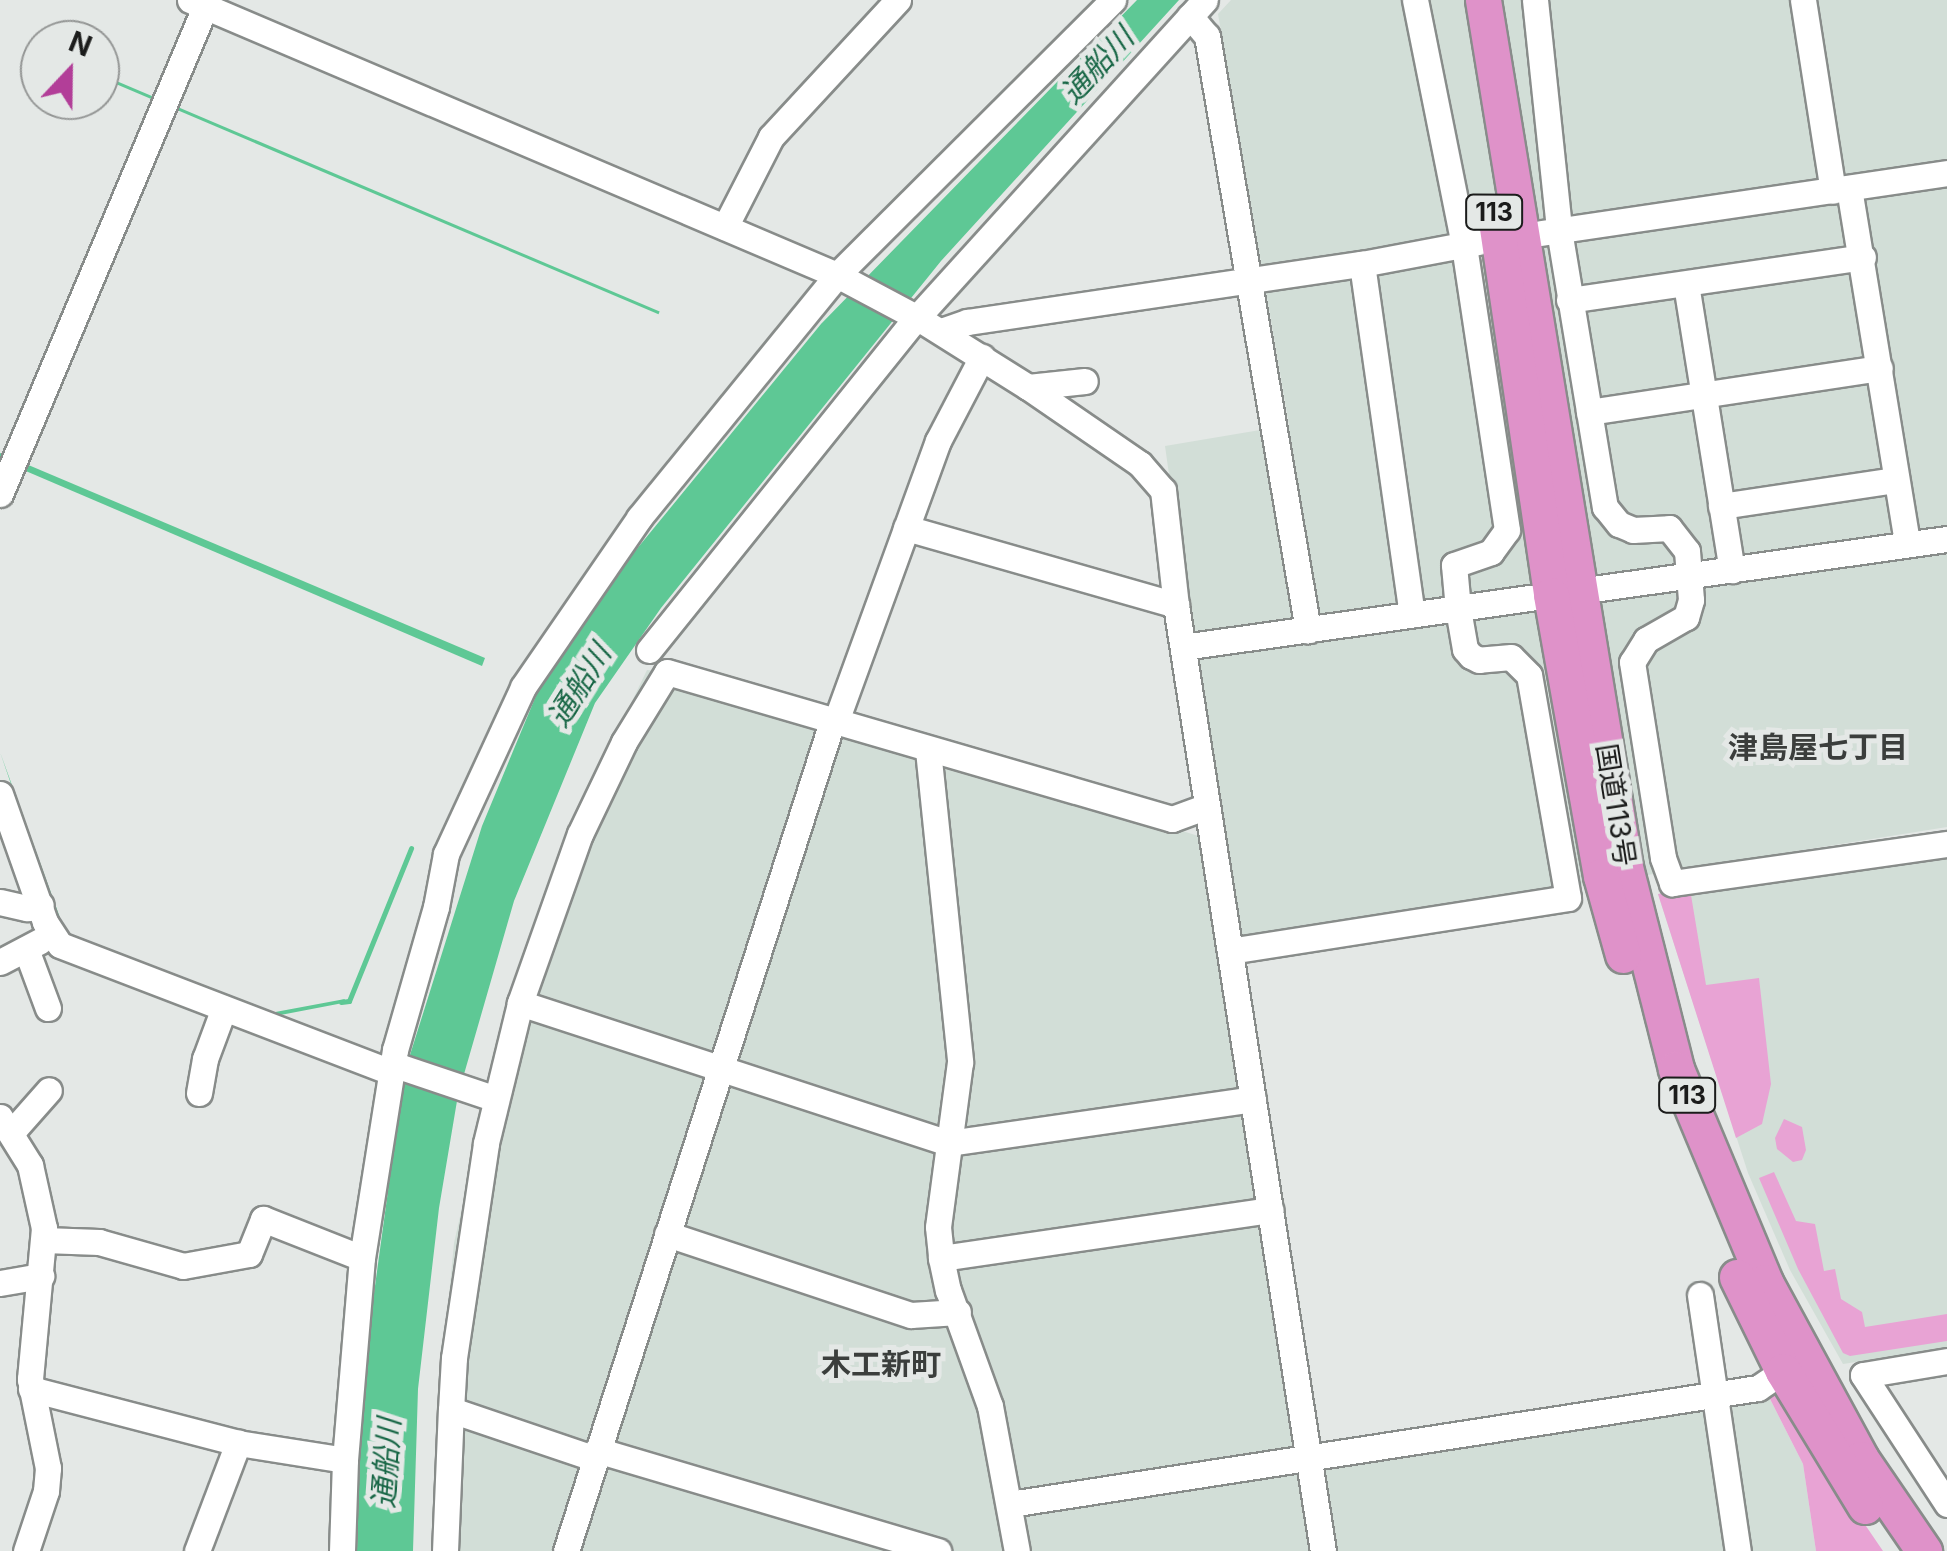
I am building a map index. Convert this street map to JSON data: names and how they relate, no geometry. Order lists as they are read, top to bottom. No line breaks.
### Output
{"streets":{"highway":["113","国道113号"]},"districts":["津島屋七丁目","木工新町"],"water":["通船川"],"north":"top"}
